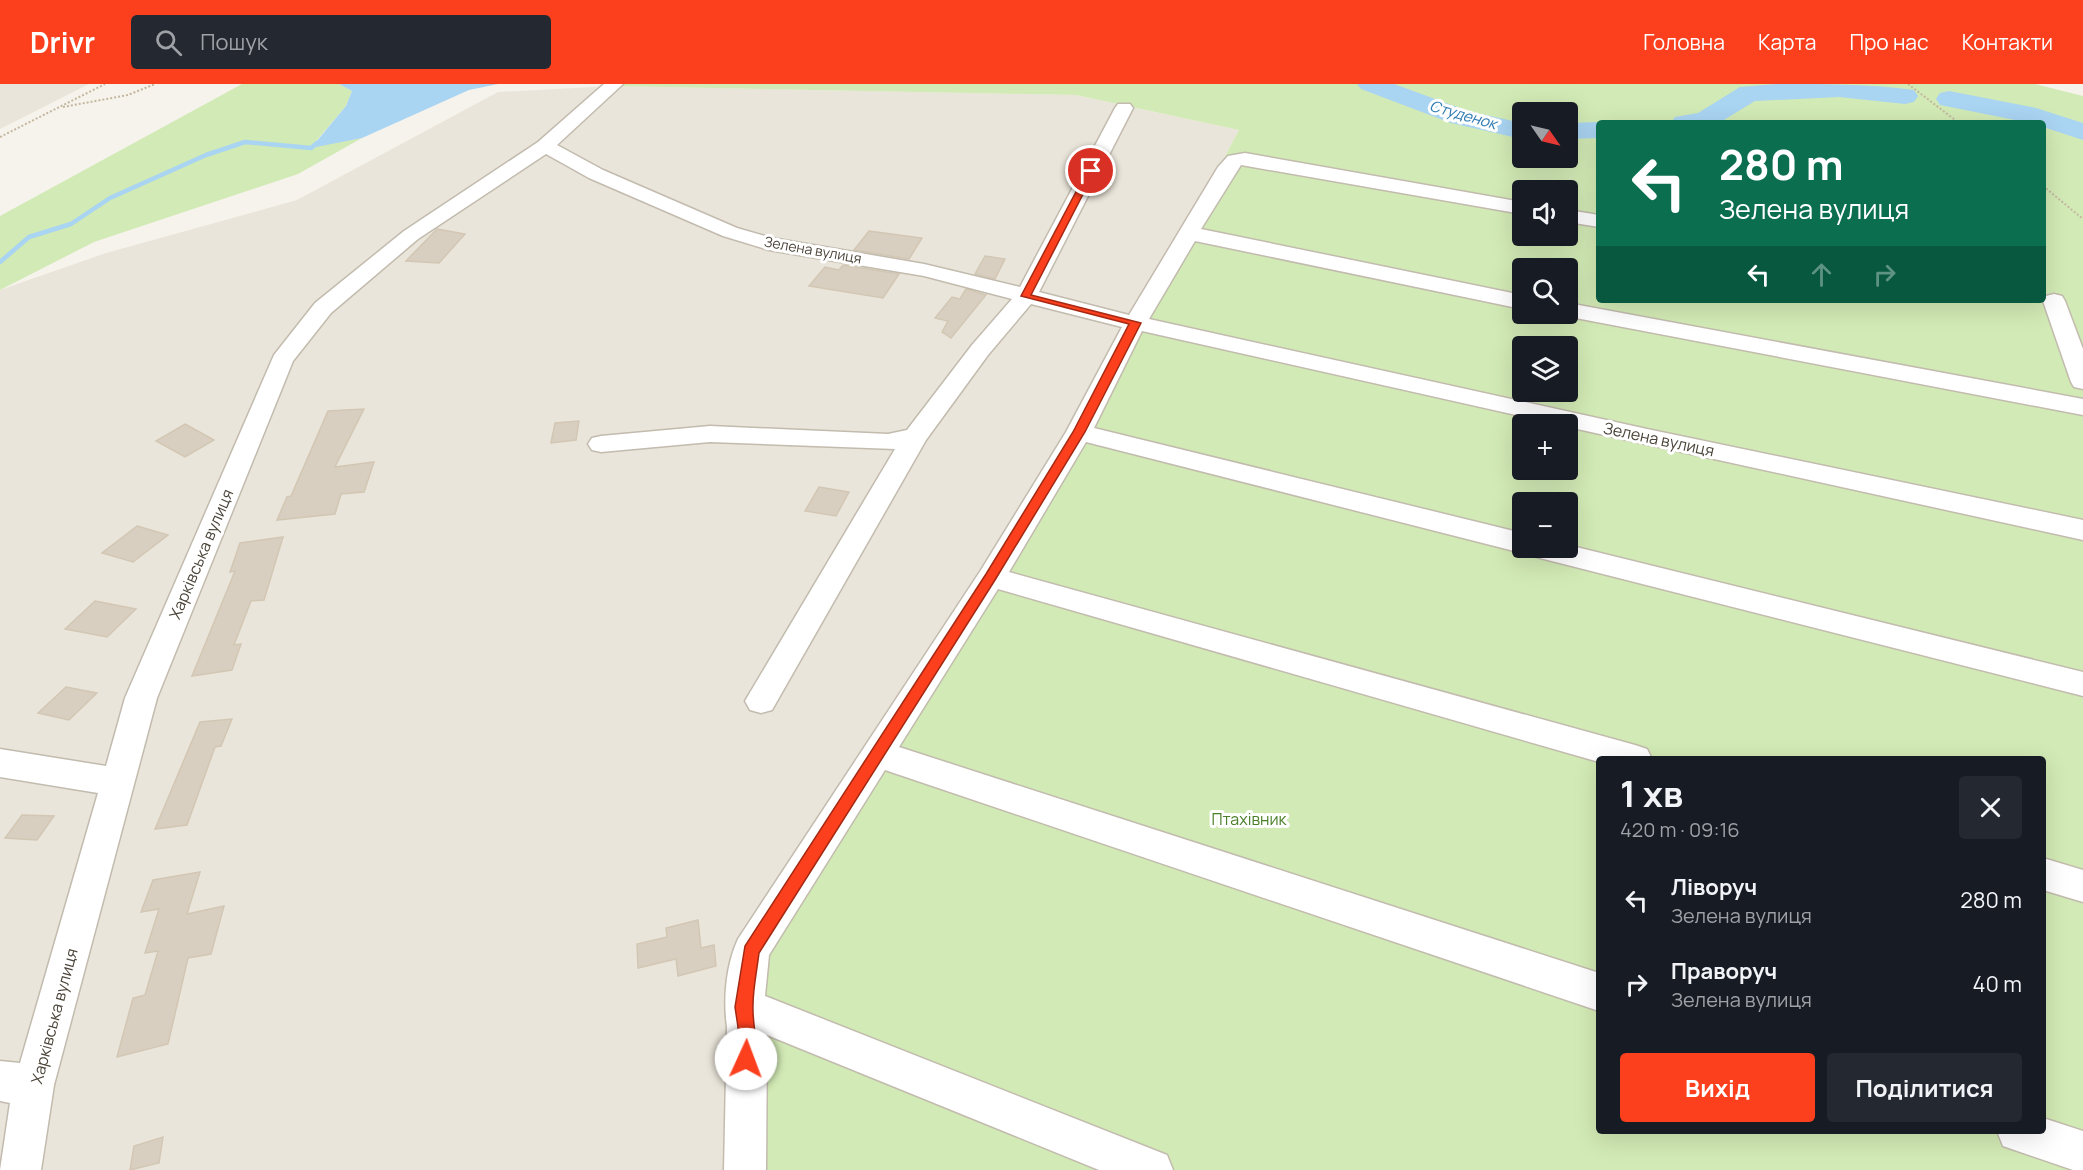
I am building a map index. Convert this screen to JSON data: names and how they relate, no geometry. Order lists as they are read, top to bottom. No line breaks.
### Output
{"streets":{"street":["Зелена вулиця","Харківська вулиця"]},"crossings":[["Зелена вулиця","Харківська вулиця"]],"water":["Студенок"],"parks":["Птахівник"],"north":"bottom right","page":{"header":"Drivr","search":"Пошук","nav":["Головна","Карта","Про нас","Контакти"],"map_buttons":["+","−"],"turn":["280 m","Зелена вулиця"],"heading":["1 хв","420 m · 09:16"],"list":[{"name":"Ліворуч","note":"Зелена вулиця","value":"280 m"},{"name":"Праворуч","note":"Зелена вулиця","value":"40 m"}],"buttons":["Вихід","Поділитися"]}}
